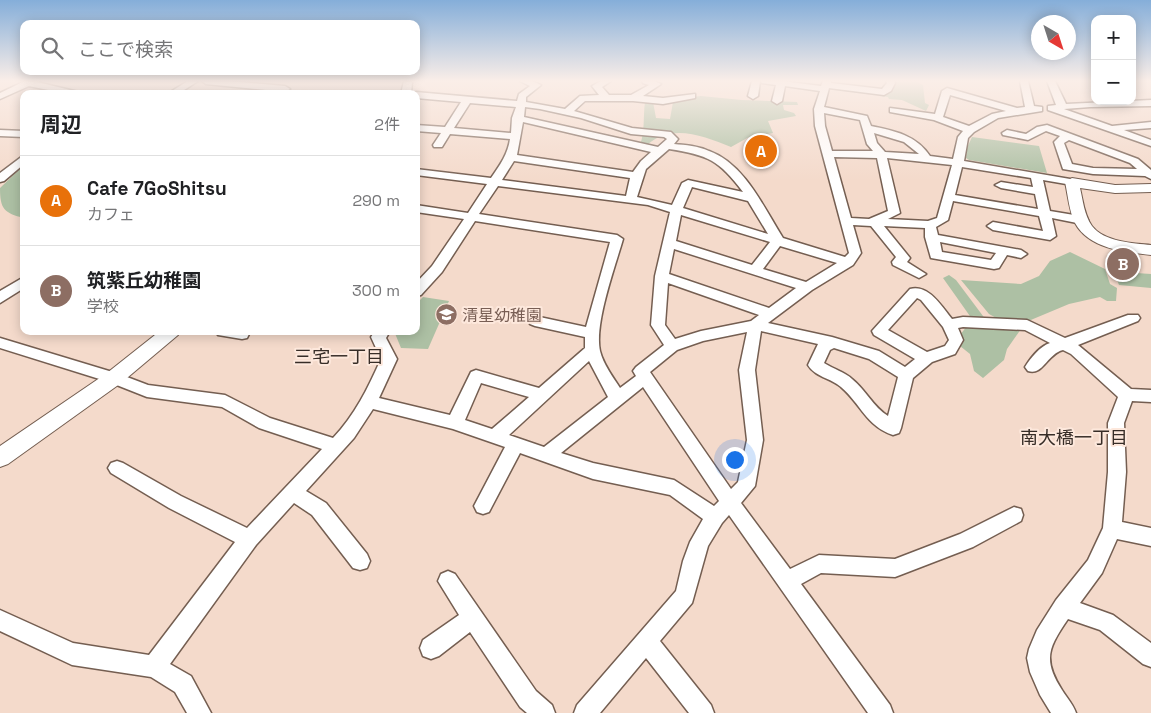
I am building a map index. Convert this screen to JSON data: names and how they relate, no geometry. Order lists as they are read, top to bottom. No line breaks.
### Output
{"districts":["三宅一丁目","南大橋一丁目"],"places":{"school or university":["清星幼稚園"]},"north":"bottom right","page":{"map_buttons":["+","−"],"search":"ここで検索","heading":["周辺","2件"],"pins":["A","B"],"list":[{"mark":"A","name":"Cafe 7GoShitsu","note":"カフェ","value":"290 m"},{"mark":"B","name":"筑紫丘幼稚園","note":"学校","value":"300 m"}]}}
